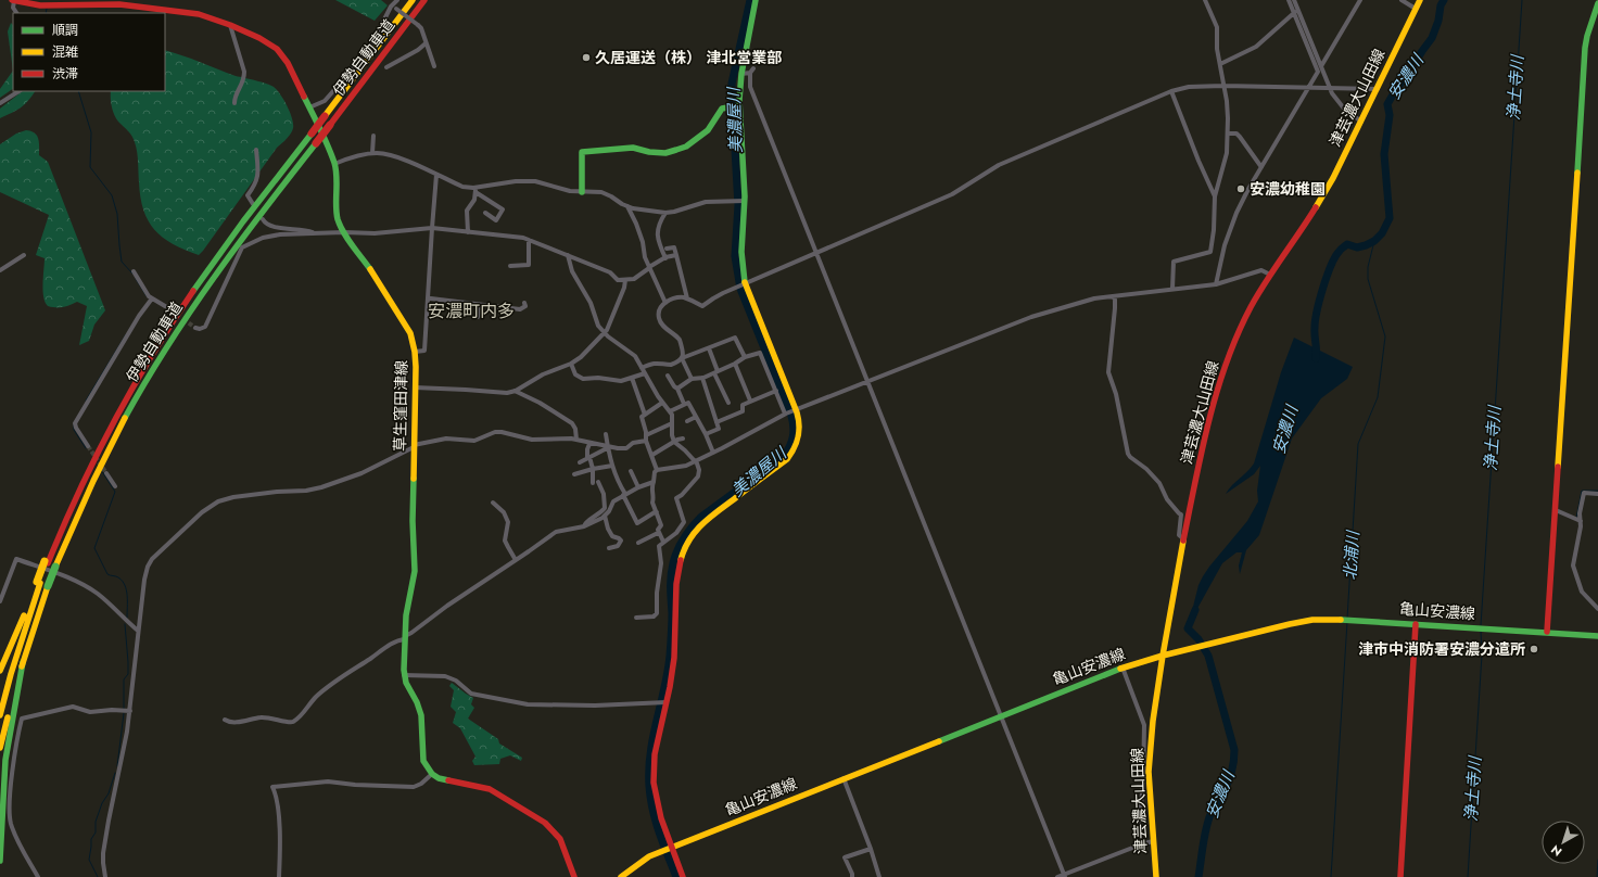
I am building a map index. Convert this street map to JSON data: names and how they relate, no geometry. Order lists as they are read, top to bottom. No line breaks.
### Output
{"streets":{"main road":["伊勢自動車道","津芸濃大山田線","草生窪田津線","亀山安濃線"]},"crossings":[["津芸濃大山田線","亀山安濃線"]],"districts":["安濃町内多"],"water":["安濃川","浄土寺川","美濃屋川","北浦川"],"places":["久居運送（株） 津北営業部","安濃幼稚園","津市中消防署安濃分遣所"],"legend":["順調","混雑","渋滞"],"north":"bottom left"}
